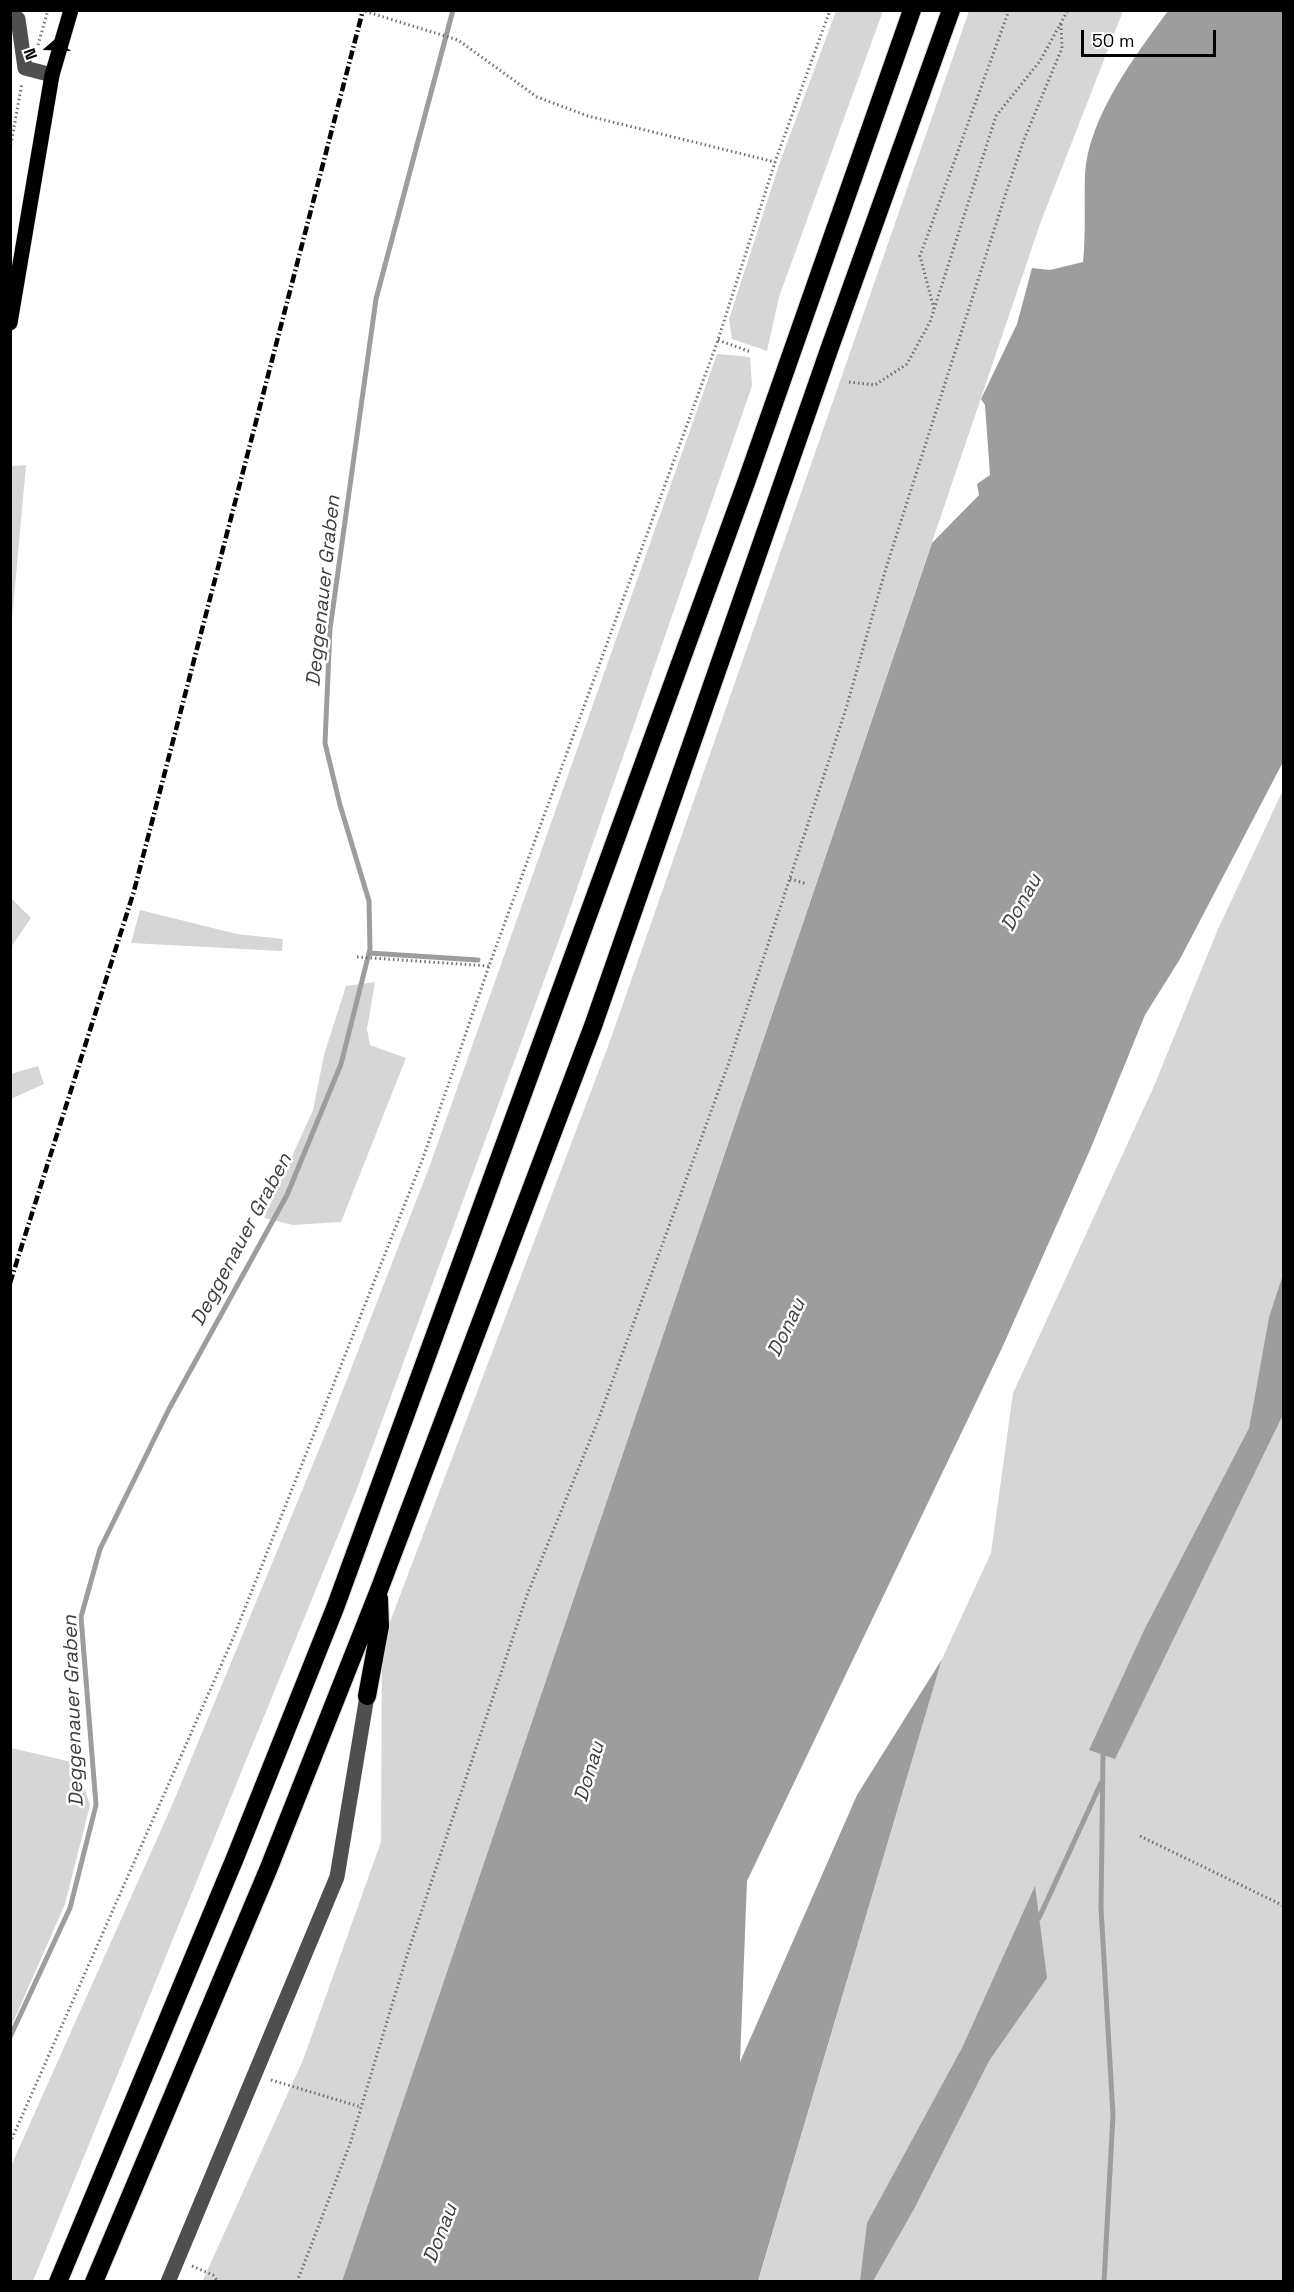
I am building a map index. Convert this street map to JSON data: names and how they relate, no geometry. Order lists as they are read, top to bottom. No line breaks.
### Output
{"water":["Deggenauer Graben","Donau"],"scale_bar":"50 m","north":"left"}
